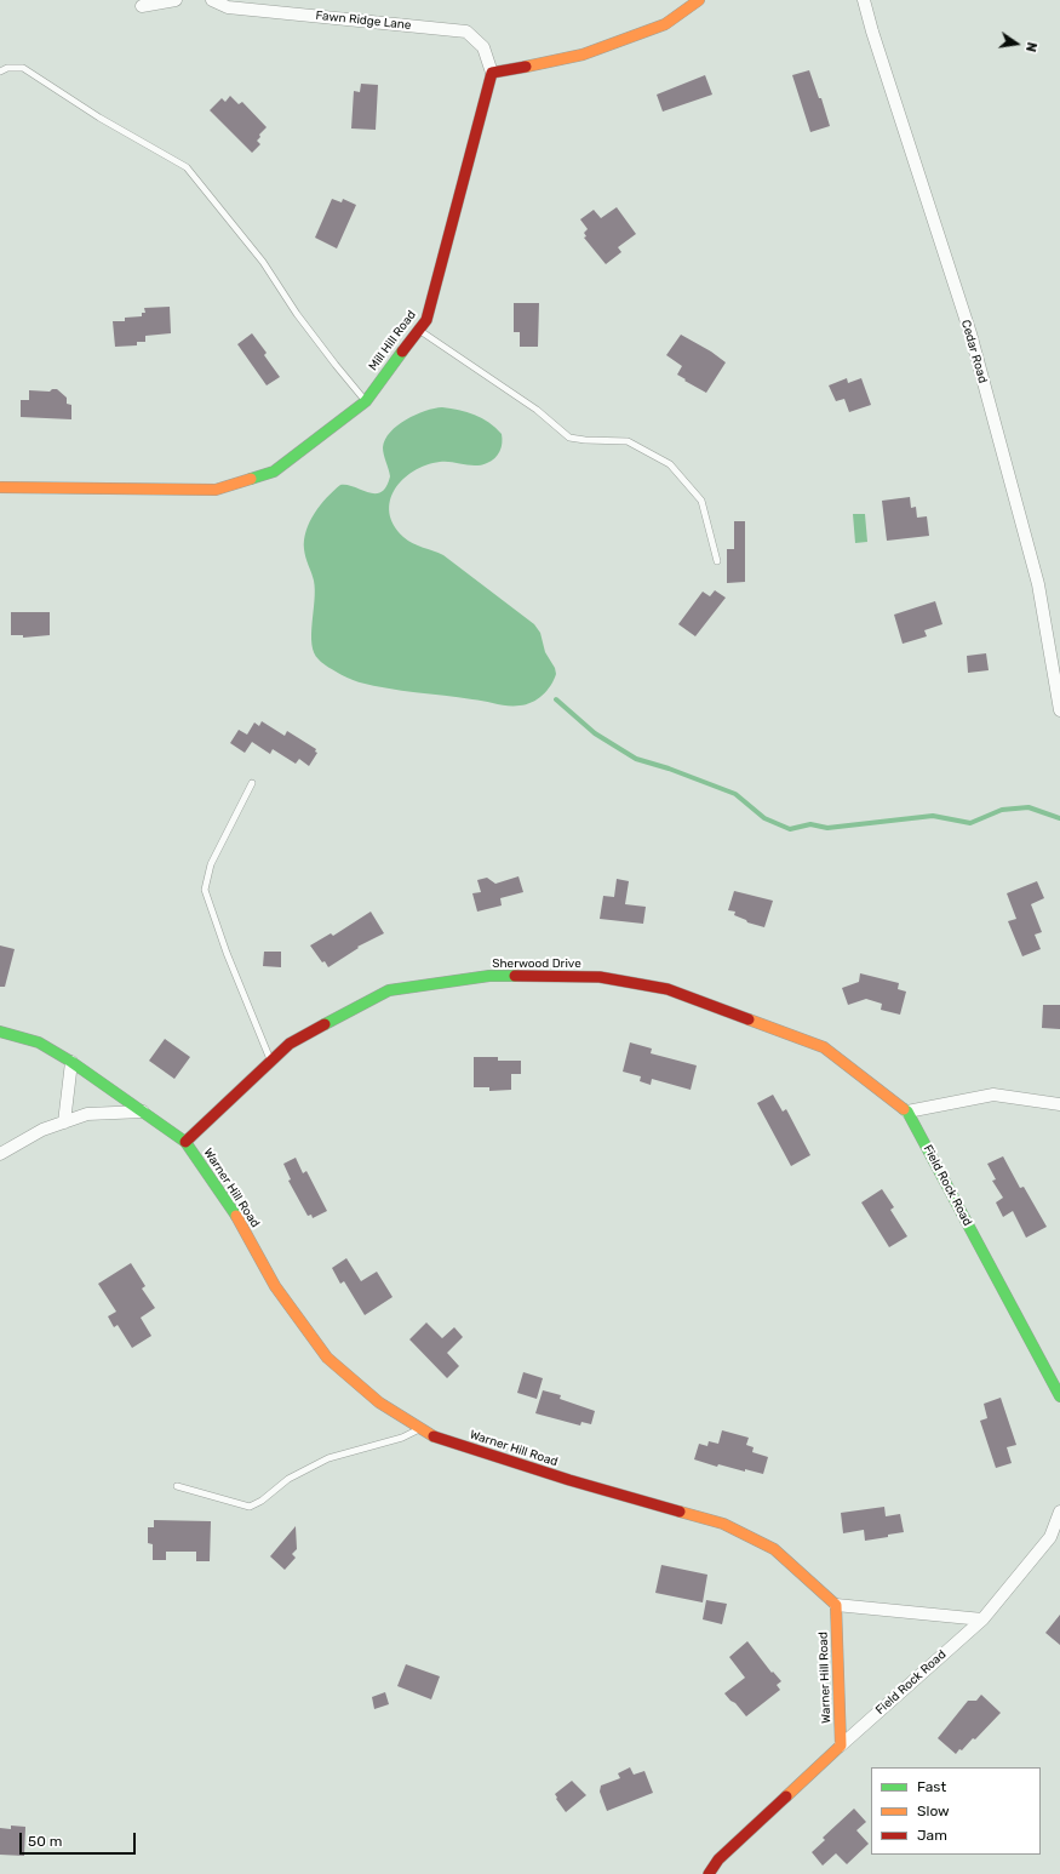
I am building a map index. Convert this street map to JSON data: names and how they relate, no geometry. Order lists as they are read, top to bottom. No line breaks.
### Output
{"streets":{"street":["Fawn Ridge Lane","Mill Hill Road","Cedar Road","Sherwood Drive","Field Rock Road","Warner Hill Road"]},"crossings":[["Fawn Ridge Lane","Mill Hill Road"],["Sherwood Drive","Field Rock Road"],["Sherwood Drive","Warner Hill Road"],["Field Rock Road","Warner Hill Road"]],"legend":["Fast","Slow","Jam"],"scale_bar":"50 m","north":"right"}
